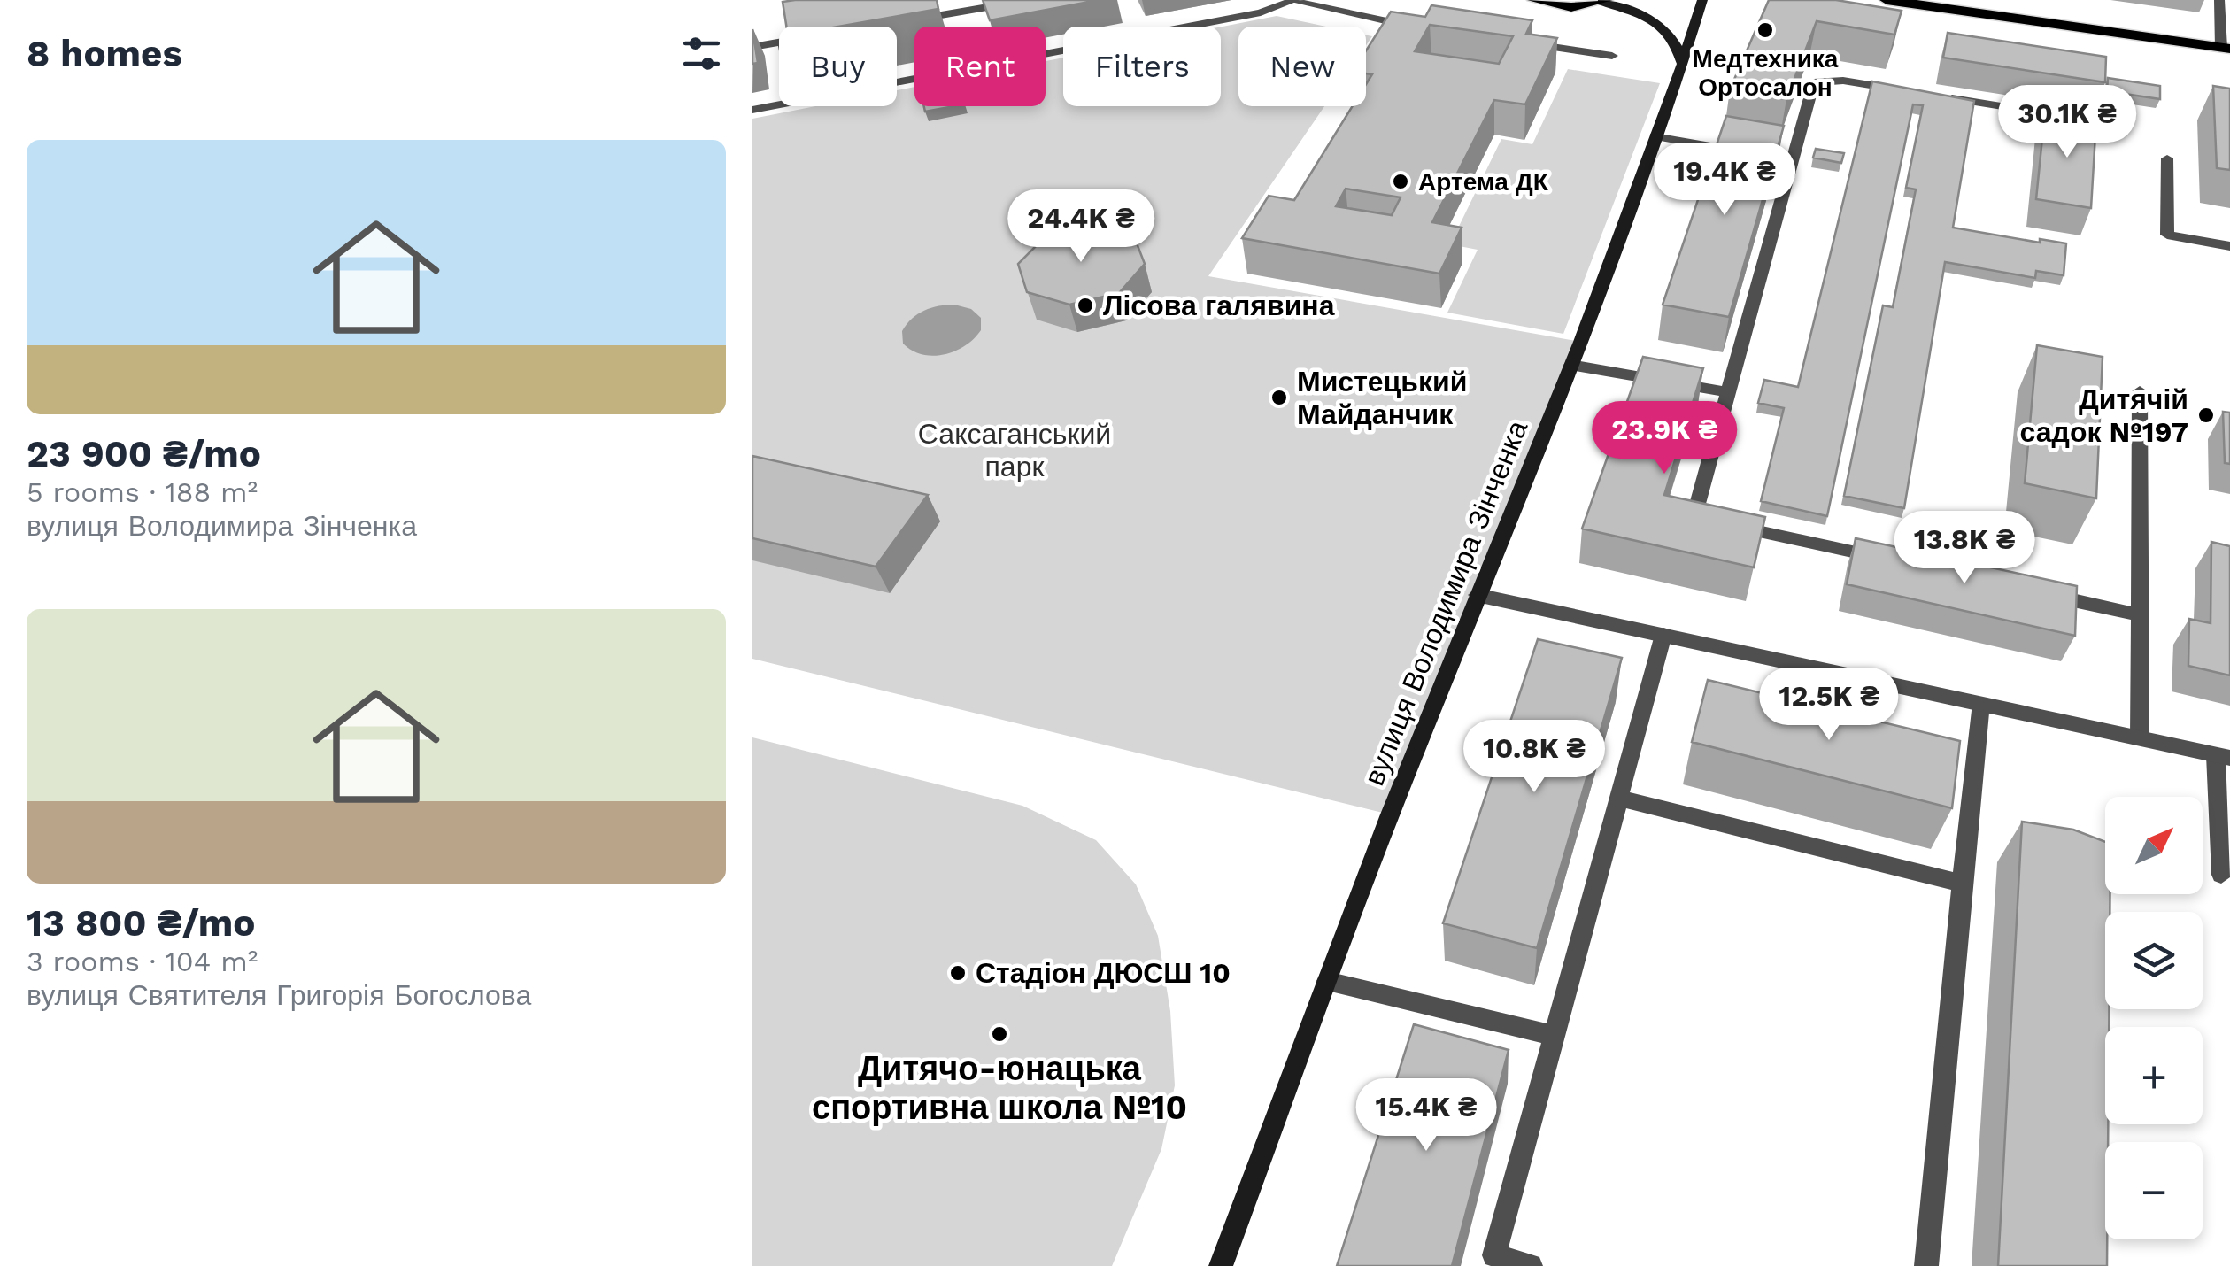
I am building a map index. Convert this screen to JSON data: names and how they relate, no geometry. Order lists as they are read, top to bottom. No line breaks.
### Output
{"streets":{"main road":["вулиця Володимира Зінченка"]},"parks":["Саксаганський парк"],"places":["Медтехника Ортосалон","Артема ДК","Лісова галявина","Мистецький Майданчик","Дитячій садок №197","Стадіон ДЮСШ 10","Дитячо-юнацька спортивна школа №10"],"north":"top right","page":{"heading":"8 homes","chip":["Buy","Rent","Filters","New"],"price":["30.1K ₴","19.4K ₴","24.4K ₴","23.9K ₴","13.8K ₴","12.5K ₴","10.8K ₴","15.4K ₴"],"list":[{"name":"23 900 ₴/mo","note":"5 rooms · 188 m² · вулиця Володимира Зінченка"},{"name":"13 800 ₴/mo","note":"3 rooms · 104 m² · вулиця Святителя Григорія Богослова"}],"map_buttons":["+","−"]}}
